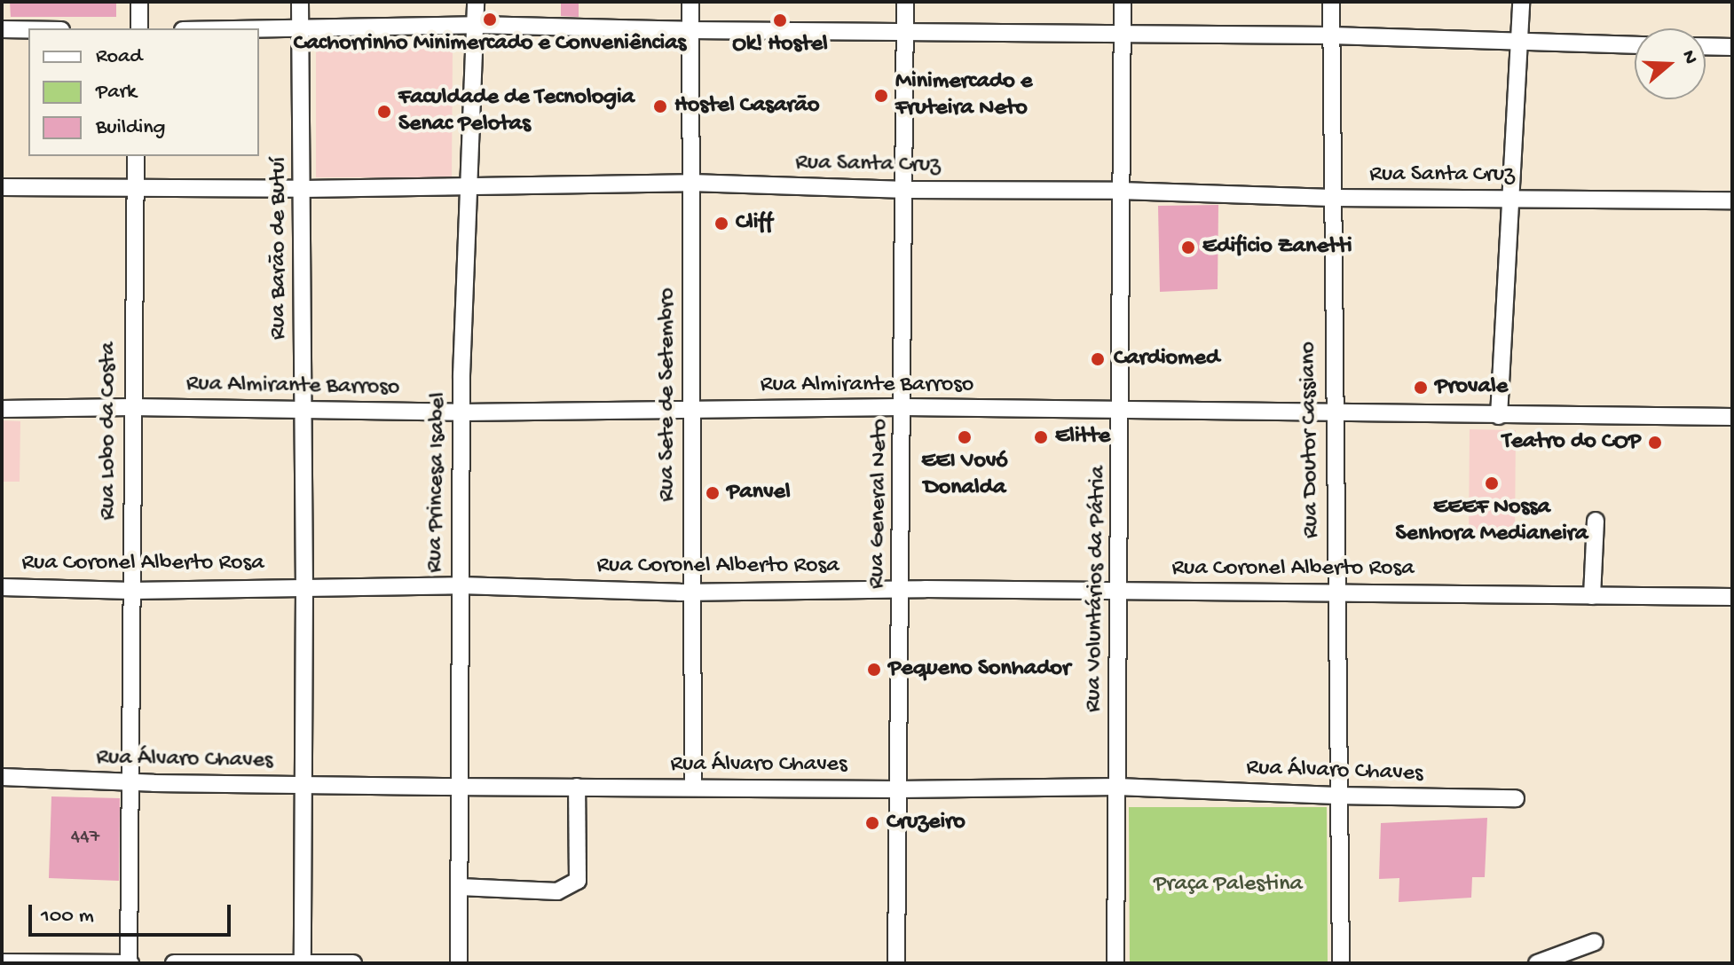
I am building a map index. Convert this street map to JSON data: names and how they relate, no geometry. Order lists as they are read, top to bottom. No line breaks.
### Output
{"streets":{"street":["Rua Santa Cruz","Rua Barão de Butuí","Rua Almirante Barroso","Rua Sete de Setembro","Rua Lobo da Costa","Rua Doutor Cassiano","Rua Princesa Isabel","Rua General Neto","Rua Coronel Alberto Rosa","Rua Voluntários da Pátria","Rua Álvaro Chaves"]},"crossings":[["Rua Santa Cruz","Rua Barão de Butuí"],["Rua Santa Cruz","Rua Sete de Setembro"],["Rua Santa Cruz","Rua Lobo da Costa"],["Rua Santa Cruz","Rua Doutor Cassiano"],["Rua Santa Cruz","Rua Princesa Isabel"],["Rua Santa Cruz","Rua General Neto"],["Rua Santa Cruz","Rua Voluntários da Pátria"],["Rua Barão de Butuí","Rua Almirante Barroso"],["Rua Barão de Butuí","Rua Coronel Alberto Rosa"],["Rua Barão de Butuí","Rua Álvaro Chaves"],["Rua Almirante Barroso","Rua Sete de Setembro"],["Rua Almirante Barroso","Rua Lobo da Costa"],["Rua Almirante Barroso","Rua Doutor Cassiano"],["Rua Almirante Barroso","Rua Princesa Isabel"],["Rua Almirante Barroso","Rua General Neto"],["Rua Almirante Barroso","Rua Voluntários da Pátria"],["Rua Sete de Setembro","Rua Coronel Alberto Rosa"],["Rua Sete de Setembro","Rua Álvaro Chaves"],["Rua Lobo da Costa","Rua Coronel Alberto Rosa"],["Rua Lobo da Costa","Rua Álvaro Chaves"],["Rua Doutor Cassiano","Rua Coronel Alberto Rosa"],["Rua Doutor Cassiano","Rua Álvaro Chaves"],["Rua Princesa Isabel","Rua Coronel Alberto Rosa"],["Rua Princesa Isabel","Rua Álvaro Chaves"],["Rua General Neto","Rua Coronel Alberto Rosa"],["Rua General Neto","Rua Álvaro Chaves"],["Rua Coronel Alberto Rosa","Rua Voluntários da Pátria"],["Rua Voluntários da Pátria","Rua Álvaro Chaves"]],"parks":["Praça Palestina"],"places":["Cachorrinho Minimercado e Conveniências","Ok! Hostel","Minimercado e Fruteira Neto","Hostel Casarão","Faculdade de Tecnologia Senac Pelotas","Cliff","Edificio Zanetti","Cardiomed","Provale","EEI Vovó Donalda","Elitte","Teatro do COP","EEEF Nossa Senhora Medianeira","Panvel","Pequeno Sonhador","Cruzeiro"],"house_numbers":["447"],"legend":["Road","Park","Building"],"scale_bar":"100 m","north":"right"}
